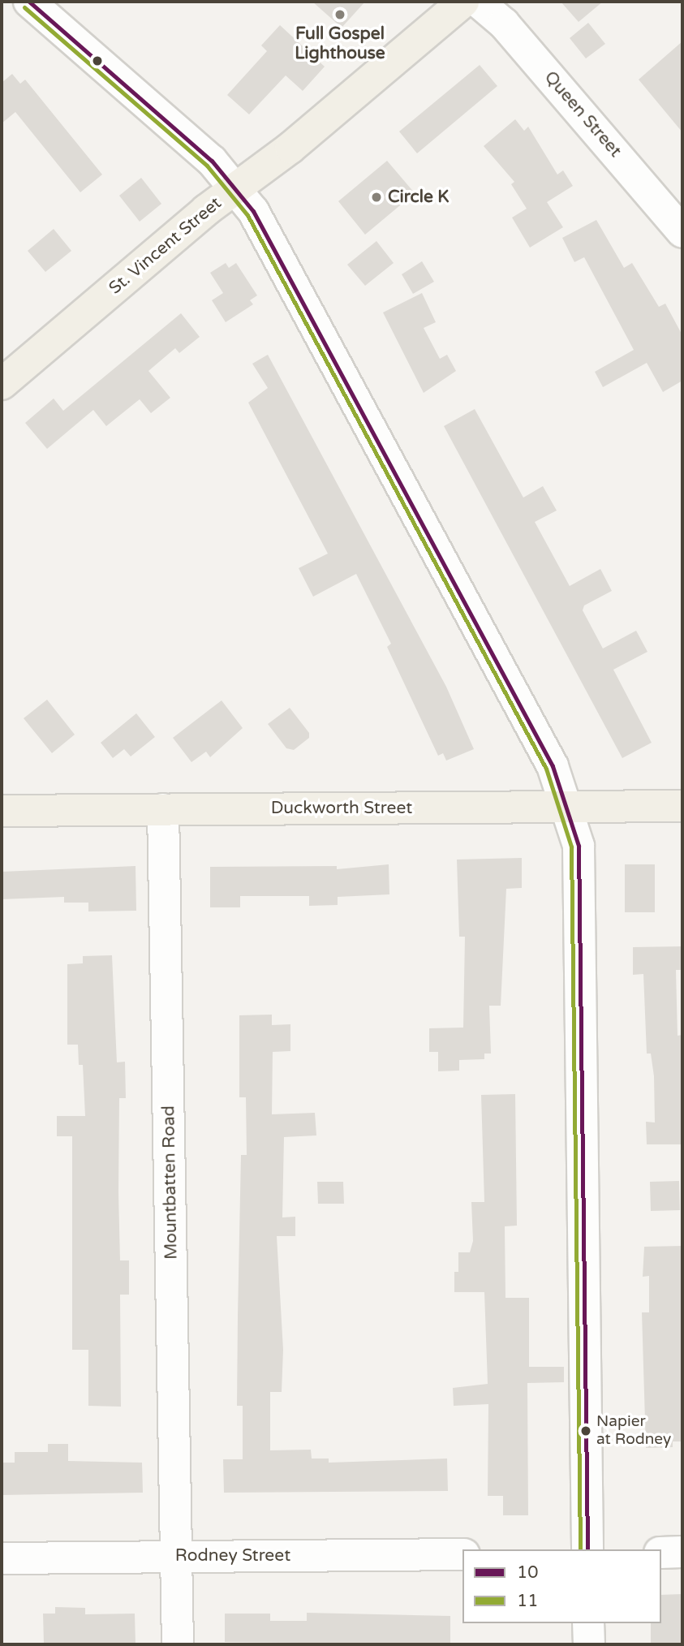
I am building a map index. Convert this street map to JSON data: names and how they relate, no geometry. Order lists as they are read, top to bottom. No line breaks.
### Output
{"streets":{"main road":["St. Vincent Street","Duckworth Street"],"street":["Queen Street","Mountbatten Road","Rodney Street"]},"crossings":[["Duckworth Street","Mountbatten Road"],["Mountbatten Road","Rodney Street"]],"places":["Full Gospel Lighthouse","Circle K","Napier at Rodney"],"lines":["transit line 10","transit line 11"],"legend":["10","11"]}
